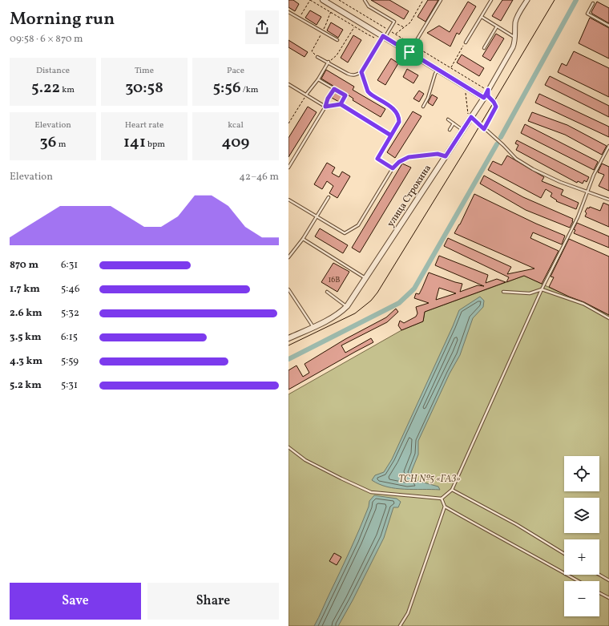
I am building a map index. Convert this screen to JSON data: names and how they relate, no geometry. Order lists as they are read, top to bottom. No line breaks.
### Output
{"streets":{"street":["улица Строкина"]},"parks":["ТСН №5 «ГАЗ»"],"house_numbers":["16В"],"page":{"heading":["Morning run","09:58 · 6 × 870 m"],"stats":[["Distance","5.22 km"],["Time","30:58"],["Pace","5:56 /km"],["Elevation","36 m"],["Heart rate","141 bpm"],["kcal","409"]],"chart":["Elevation","42–46 m"],"list":[{"name":"870 m","note":"6:31"},{"name":"1.7 km","note":"5:46"},{"name":"2.6 km","note":"5:32"},{"name":"3.5 km","note":"6:15"},{"name":"4.3 km","note":"5:59"},{"name":"5.2 km","note":"5:31"}],"map_buttons":["+","−"],"buttons":["Save","Share"]}}
